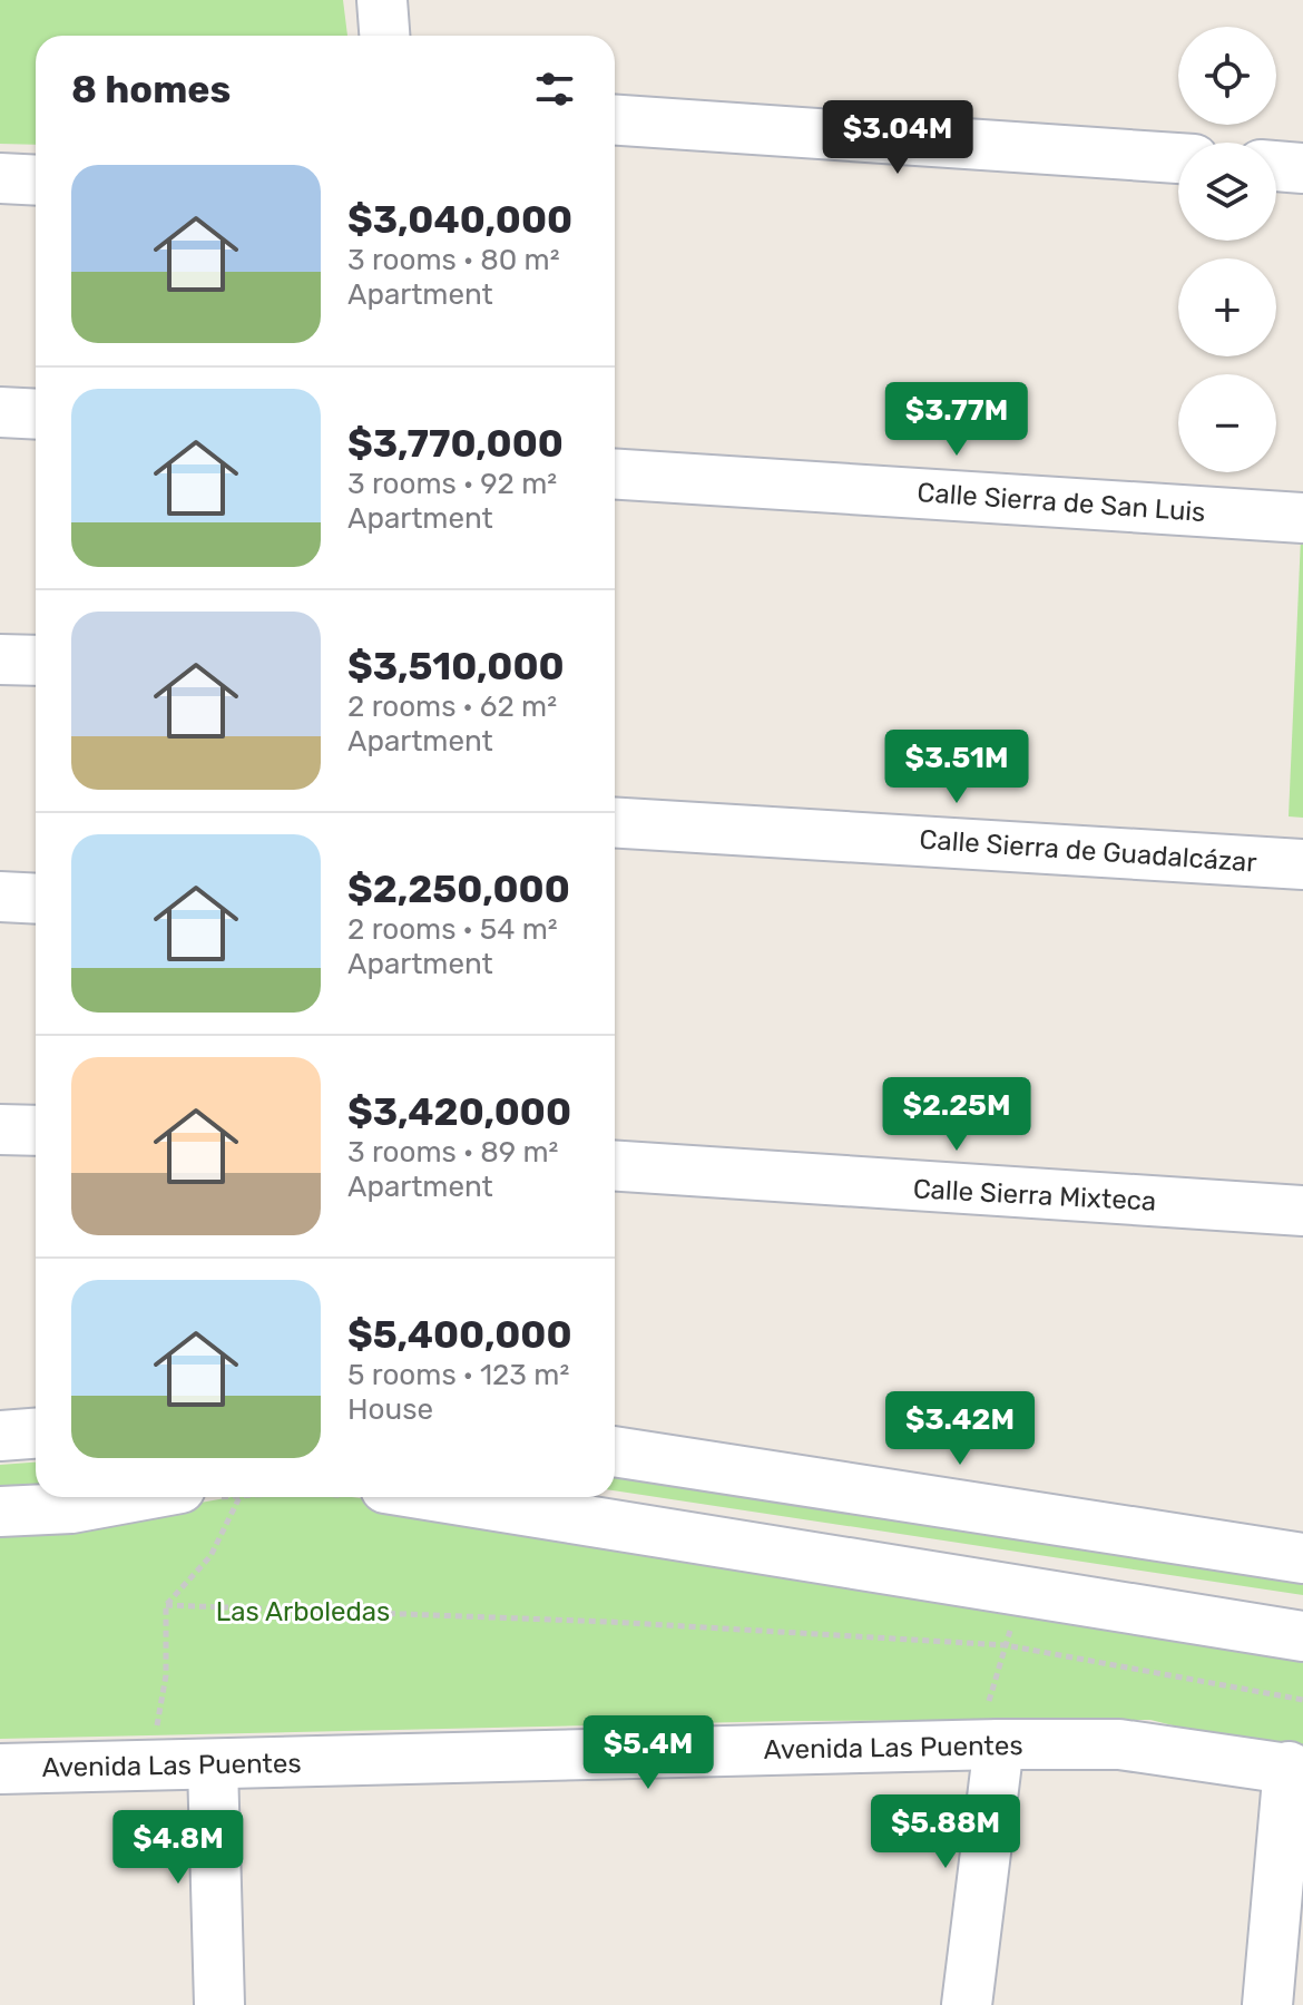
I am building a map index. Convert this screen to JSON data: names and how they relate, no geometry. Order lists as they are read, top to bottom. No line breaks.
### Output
{"streets":{"street":["Calle Sierra de San Luis","Calle Sierra de Guadalcázar","Calle Sierra Mixteca","Avenida Las Puentes"]},"parks":["Las Arboledas"],"page":{"map_buttons":["+","−"],"heading":"8 homes","price":["$3.04M","$3.77M","$3.51M","$2.25M","$3.42M","$5.4M","$5.88M","$4.8M"],"list":[{"name":"$3,040,000","note":"3 rooms · 80 m² · Apartment"},{"name":"$3,770,000","note":"3 rooms · 92 m² · Apartment"},{"name":"$3,510,000","note":"2 rooms · 62 m² · Apartment"},{"name":"$2,250,000","note":"2 rooms · 54 m² · Apartment"},{"name":"$3,420,000","note":"3 rooms · 89 m² · Apartment"},{"name":"$5,400,000","note":"5 rooms · 123 m² · House"}]}}
